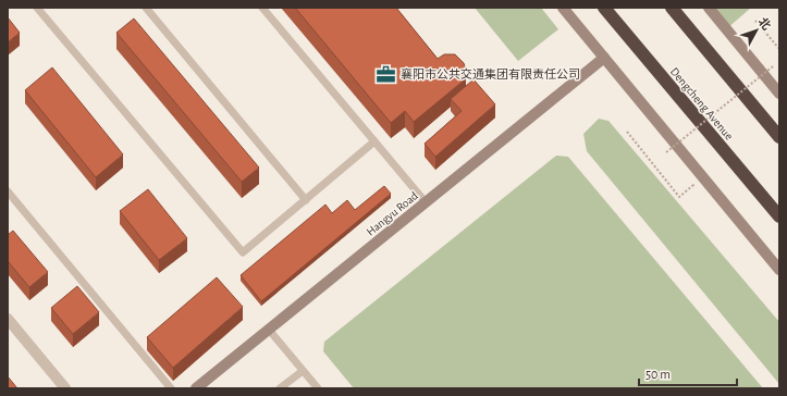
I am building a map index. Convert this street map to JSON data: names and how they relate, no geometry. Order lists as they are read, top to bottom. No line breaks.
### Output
{"streets":{"highway":["Dengcheng Avenue"],"street":["Hangyu Road"]},"places":{"office":["襄阳市公共交通集团有限责任公司"]},"scale_bar":"50 m","north":"top right"}
